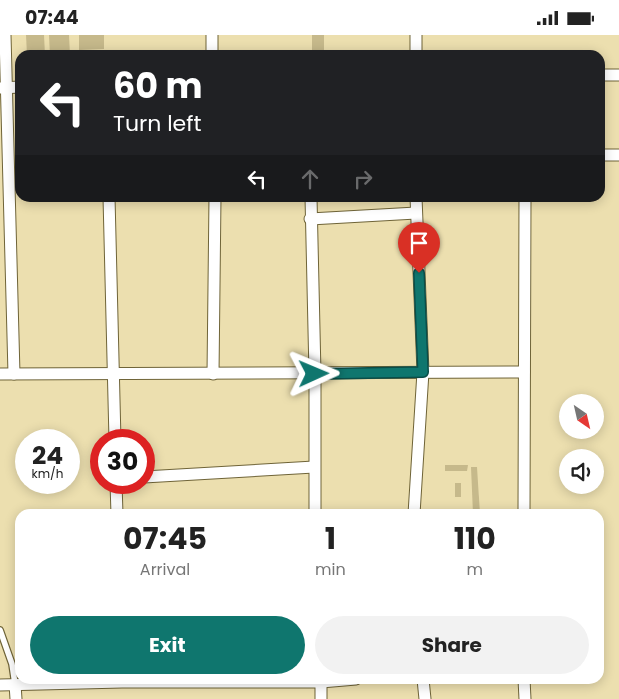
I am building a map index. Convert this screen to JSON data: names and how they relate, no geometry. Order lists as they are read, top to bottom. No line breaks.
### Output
{"north":"bottom right","page":{"status":"07:44","turn":["60 m","Turn left"],"speed":"24 km/h","limit":"30","eta":["07:45","Arrival","1","min","110","m"],"buttons":["Exit","Share"]}}
